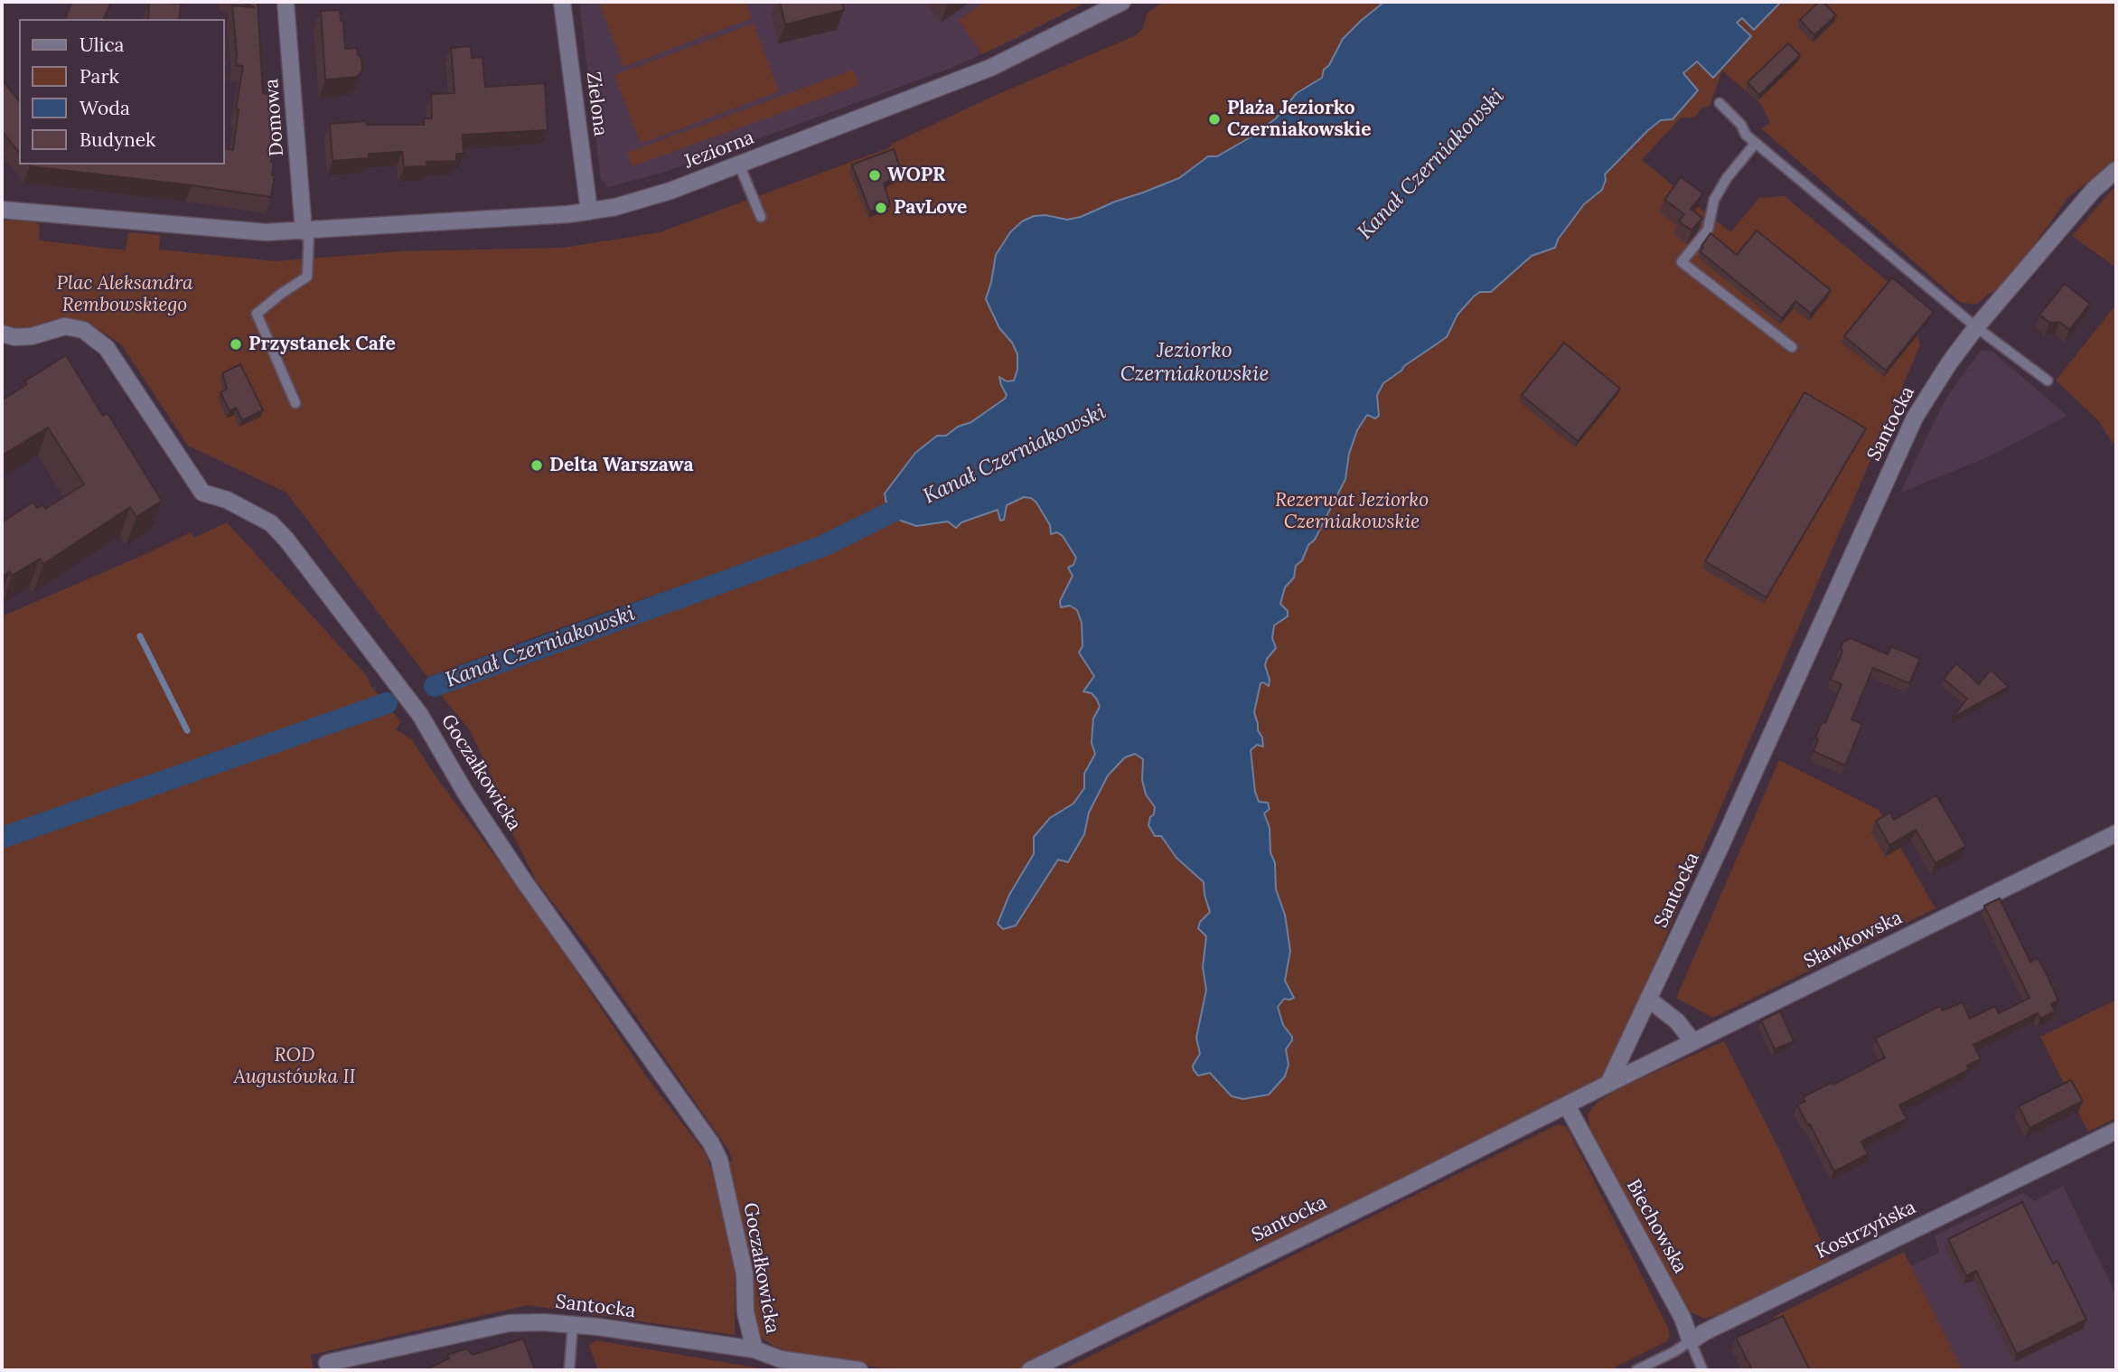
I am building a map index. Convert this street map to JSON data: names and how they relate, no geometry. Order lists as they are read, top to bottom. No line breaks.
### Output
{"streets":{"street":["Zielona","Domowa","Jeziorna","Santocka","Goczałkowicka","Sławkowska","Biechowska","Kostrzyńska"]},"crossings":[["Zielona","Jeziorna"],["Domowa","Jeziorna"],["Santocka","Goczałkowicka"],["Santocka","Sławkowska"],["Santocka","Biechowska"],["Biechowska","Kostrzyńska"]],"water":["Kanał Czerniakowski","Jeziorko Czerniakowskie"],"parks":["Plac Aleksandra Rembowskiego","Rezerwat Jeziorko Czerniakowskie","ROD Augustówka II"],"places":["Plaża Jeziorko Czerniakowskie","WOPR","PavLove","Przystanek Cafe","Delta Warszawa"],"legend":["Ulica","Park","Woda","Budynek"]}
